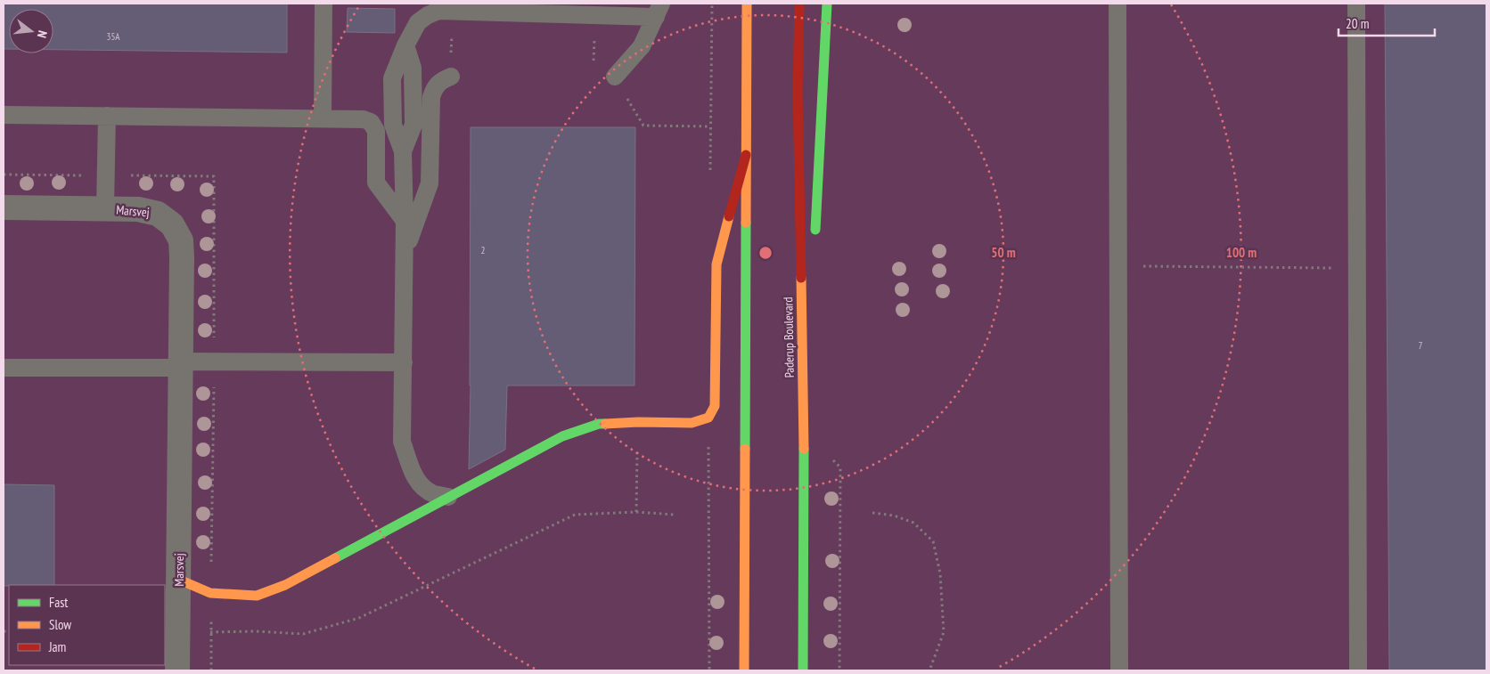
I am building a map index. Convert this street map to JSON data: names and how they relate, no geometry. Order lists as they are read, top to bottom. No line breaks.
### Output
{"streets":{"street":["Marsvej","Paderup Boulevard"]},"house_numbers":["35A","2","7"],"legend":["Fast","Slow","Jam"],"scale_bar":"20 m","north":"right","rings":["50 m","100 m"]}
